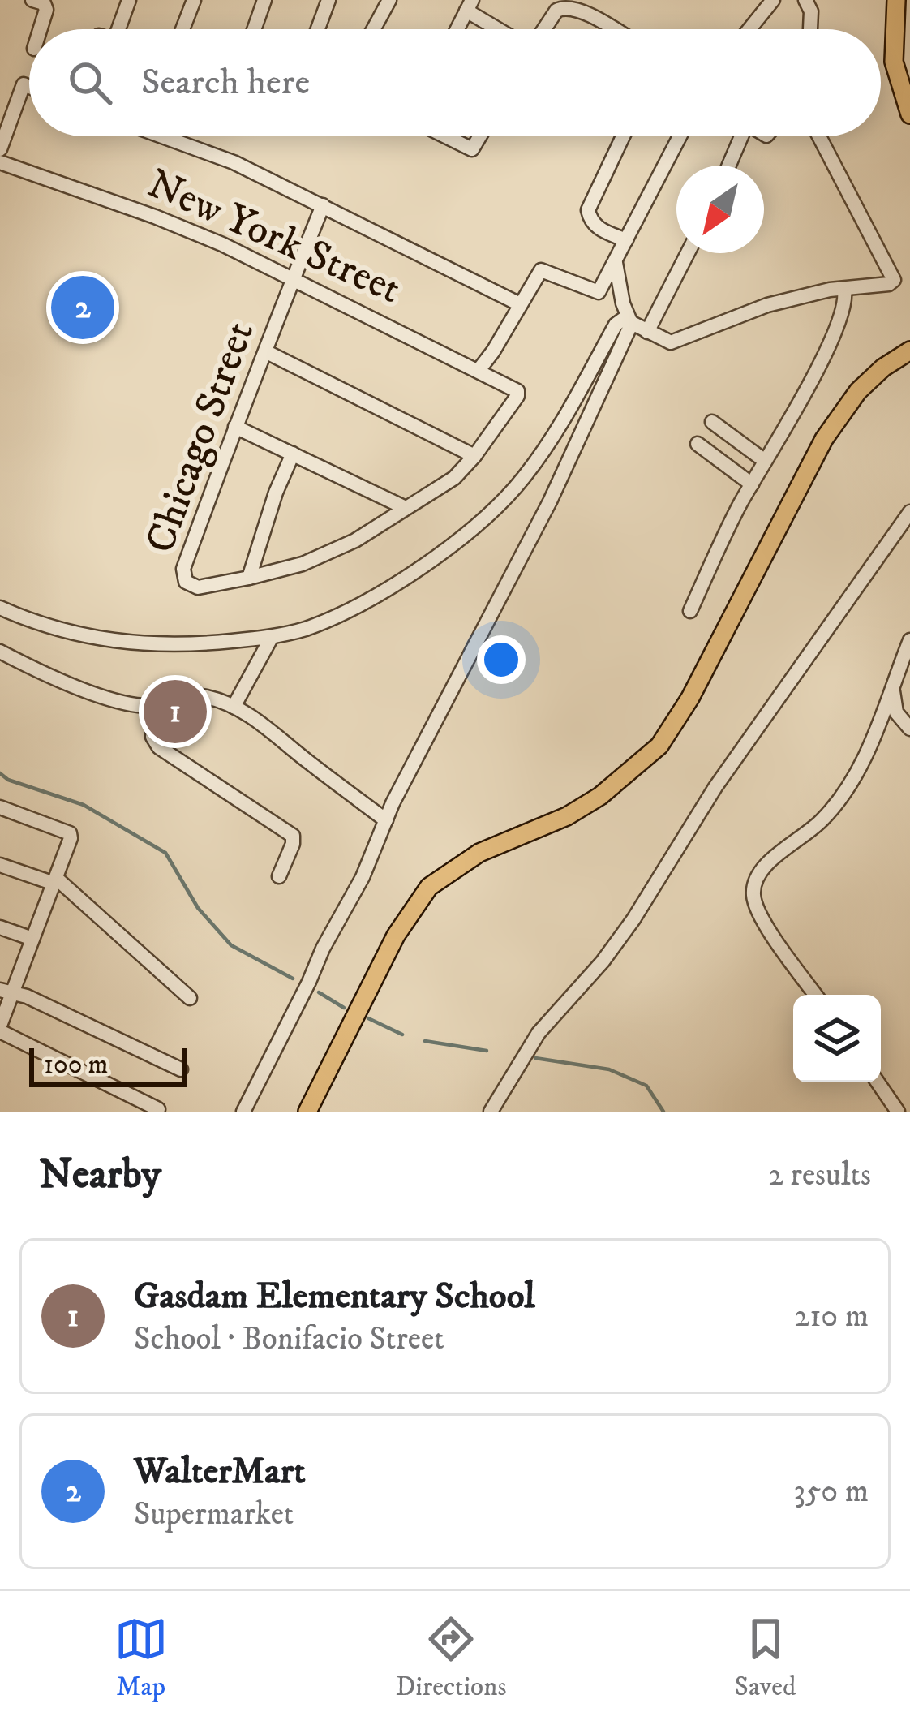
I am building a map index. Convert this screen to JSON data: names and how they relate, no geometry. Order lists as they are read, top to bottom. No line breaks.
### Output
{"streets":{"street":["New York Street","Chicago Street"]},"crossings":[["New York Street","Chicago Street"]],"scale_bar":"100 m","north":"bottom left","page":{"search":"Search here","pins":["2","1"],"scale":"100 m","heading":["Nearby","2 results"],"list":[{"mark":"1","name":"Gasdam Elementary School","note":"School · Bonifacio Street","value":"210 m"},{"mark":"2","name":"WalterMart","note":"Supermarket","value":"350 m"}],"nav":["Map","Directions","Saved"]}}
